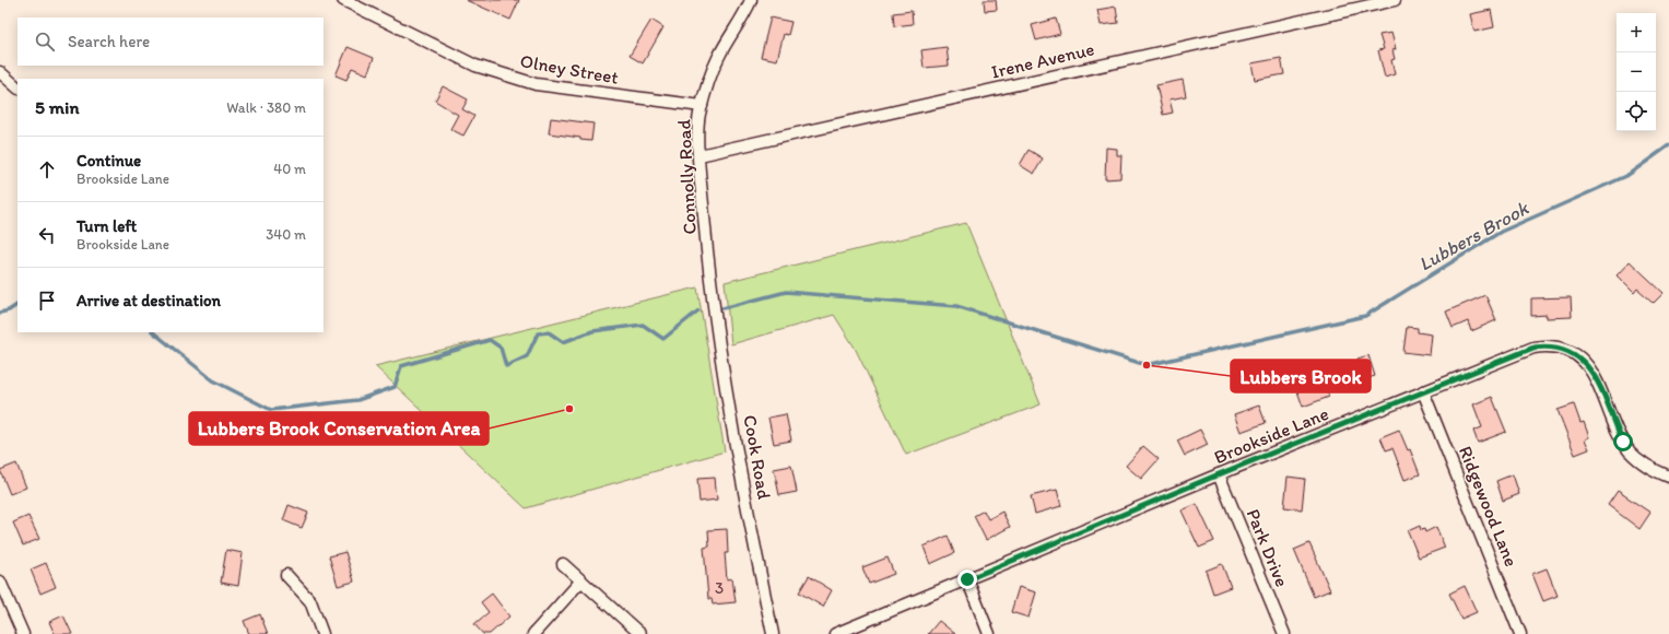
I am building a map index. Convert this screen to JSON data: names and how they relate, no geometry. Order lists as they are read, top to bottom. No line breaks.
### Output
{"streets":{"street":["Irene Avenue","Olney Street","Connolly Road","Brookside Lane","Cook Road","Ridgewood Lane","Park Drive"]},"crossings":[["Irene Avenue","Connolly Road"],["Olney Street","Connolly Road"],["Connolly Road","Cook Road"],["Brookside Lane","Ridgewood Lane"],["Brookside Lane","Park Drive"]],"water":["Lubbers Brook"],"places":["Lubbers Brook","Lubbers Brook Conservation Area"],"house_numbers":["3"],"page":{"map_buttons":["+","−"],"search":"Search here","heading":["5 min","Walk · 380 m"],"list":[["Continue","Brookside Lane","40 m"],["Turn left","Brookside Lane","340 m"],"Arrive at destination"]}}
